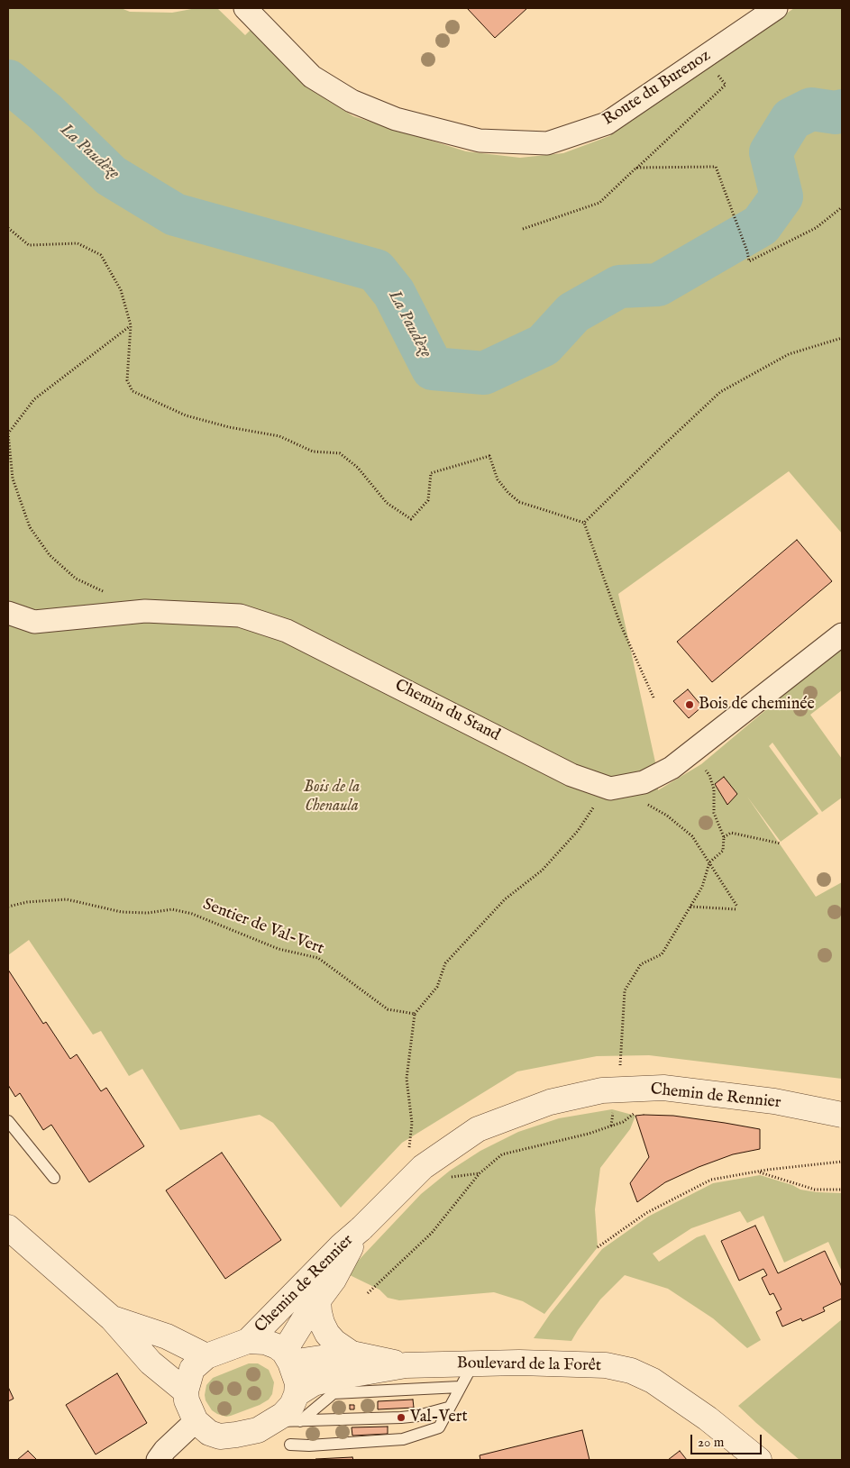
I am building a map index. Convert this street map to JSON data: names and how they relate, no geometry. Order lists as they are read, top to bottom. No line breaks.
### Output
{"streets":{"street":["Route du Burenoz","Chemin du Stand","Chemin de Rennier","Boulevard de la Forêt"],"path":["Sentier de Val-Vert"]},"crossings":[["Chemin de Rennier","Boulevard de la Forêt"]],"water":["La Paudèze"],"parks":["Bois de la Chenaula"],"places":["Bois de cheminée","Val-Vert"],"scale_bar":"20 m"}
